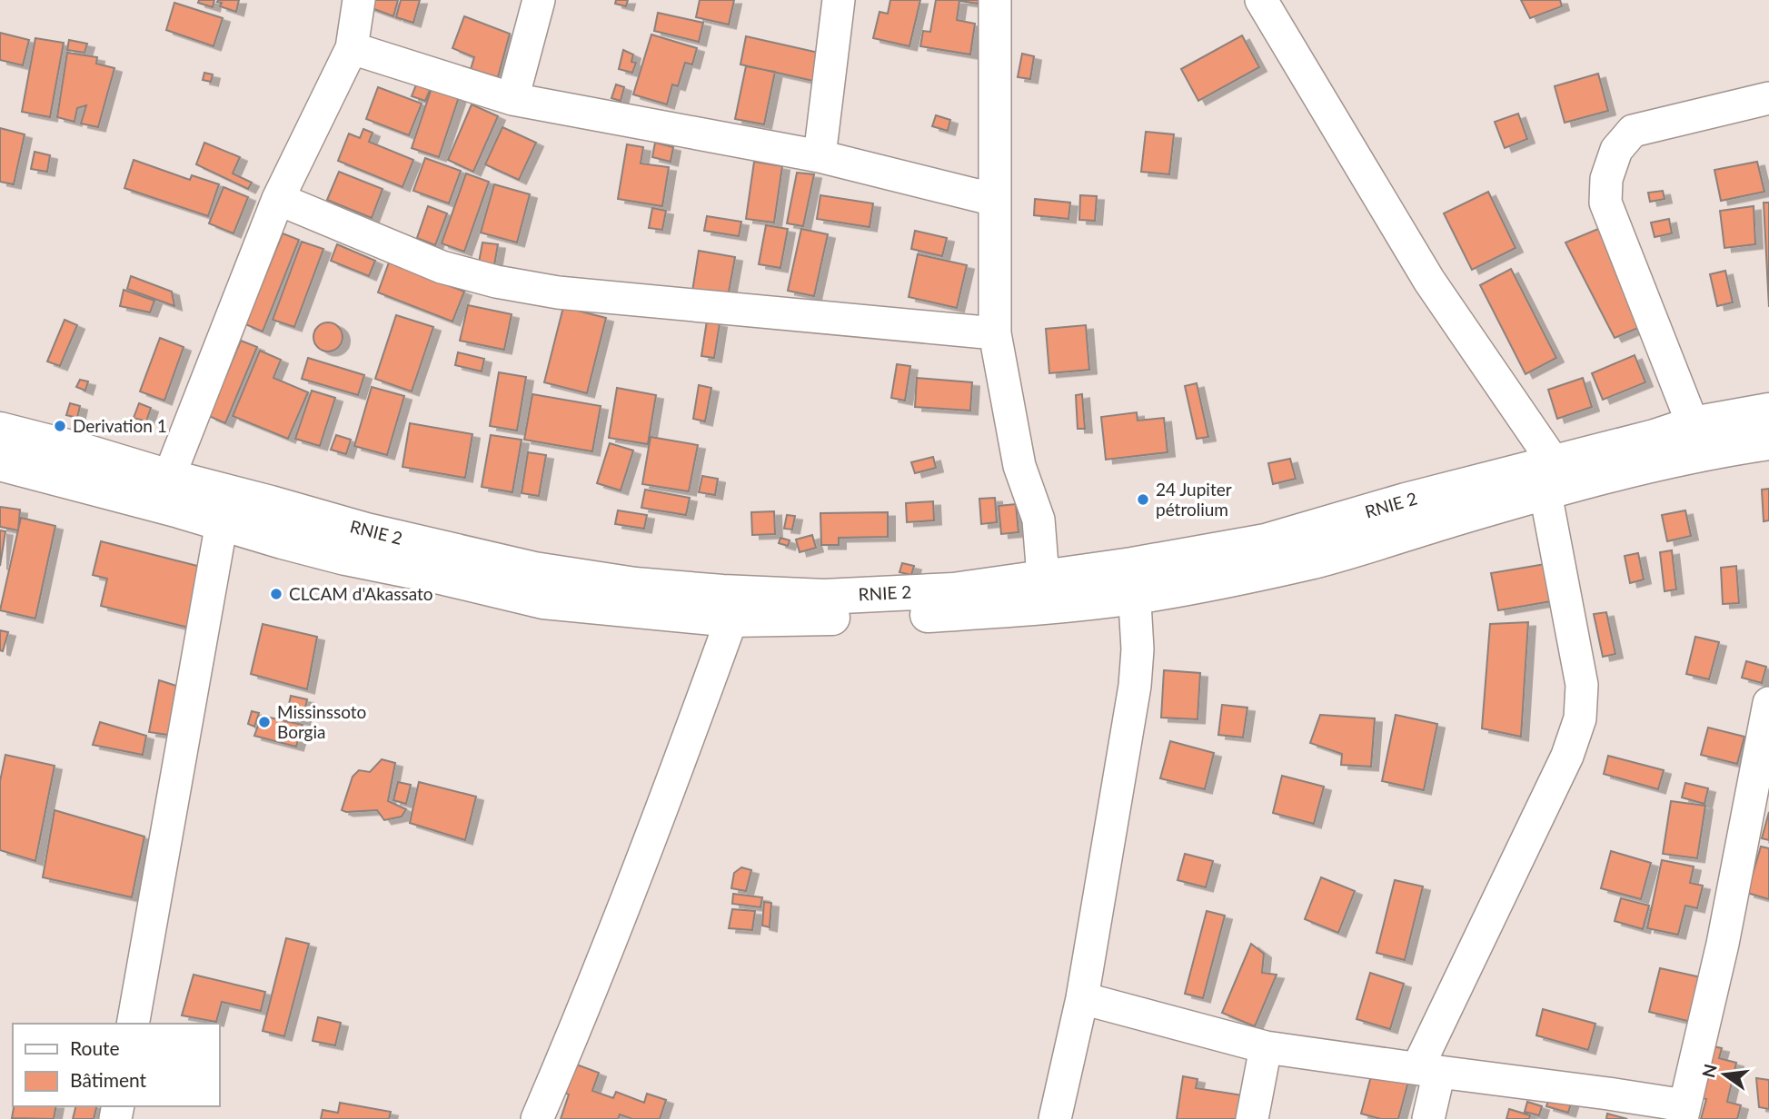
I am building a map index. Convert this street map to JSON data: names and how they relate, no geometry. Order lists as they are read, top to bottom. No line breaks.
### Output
{"streets":{"highway":["RNIE 2"]},"places":["Derivation 1","24 Jupiter pétrolium","CLCAM d'Akassato","Missinssoto Borgia"],"legend":["Route","Bâtiment"],"north":"left"}
